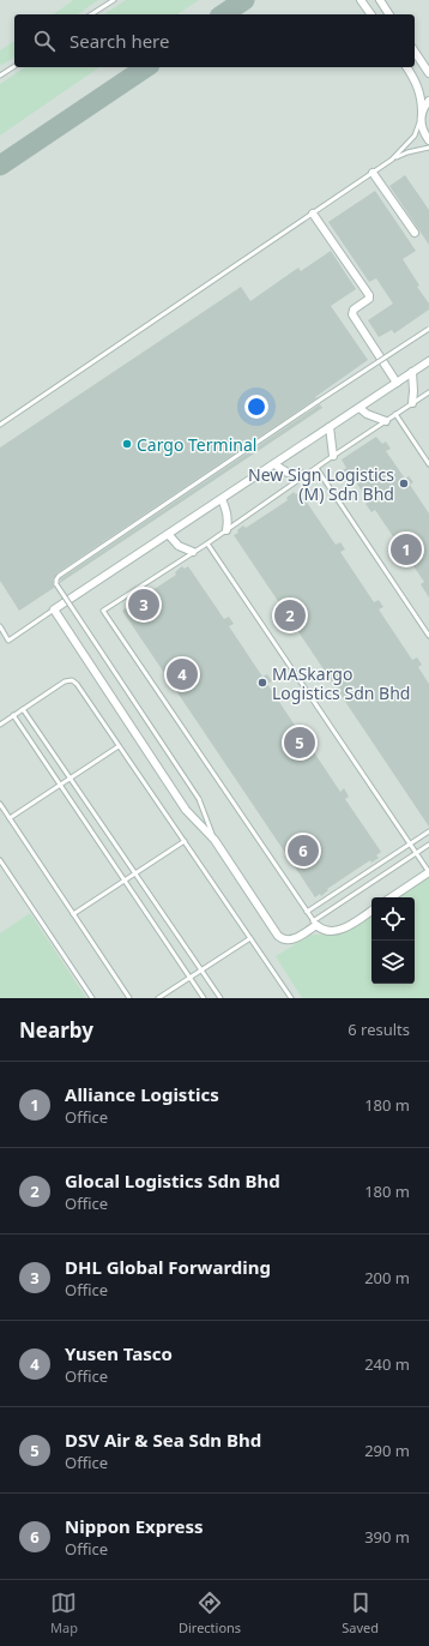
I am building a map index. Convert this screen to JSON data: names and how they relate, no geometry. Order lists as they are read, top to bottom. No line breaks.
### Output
{"places":["Cargo Terminal","New Sign Logistics (M) Sdn Bhd","MASkargo Logistics Sdn Bhd"],"page":{"search":"Search here","pins":["1","3","2","4","5","6"],"heading":["Nearby","6 results"],"list":[{"mark":"1","name":"Alliance Logistics","note":"Office","value":"180 m"},{"mark":"2","name":"Glocal Logistics Sdn Bhd","note":"Office","value":"180 m"},{"mark":"3","name":"DHL Global Forwarding","note":"Office","value":"200 m"},{"mark":"4","name":"Yusen Tasco","note":"Office","value":"240 m"},{"mark":"5","name":"DSV Air & Sea Sdn Bhd","note":"Office","value":"290 m"},{"mark":"6","name":"Nippon Express","note":"Office","value":"390 m"}],"nav":["Map","Directions","Saved"]}}
